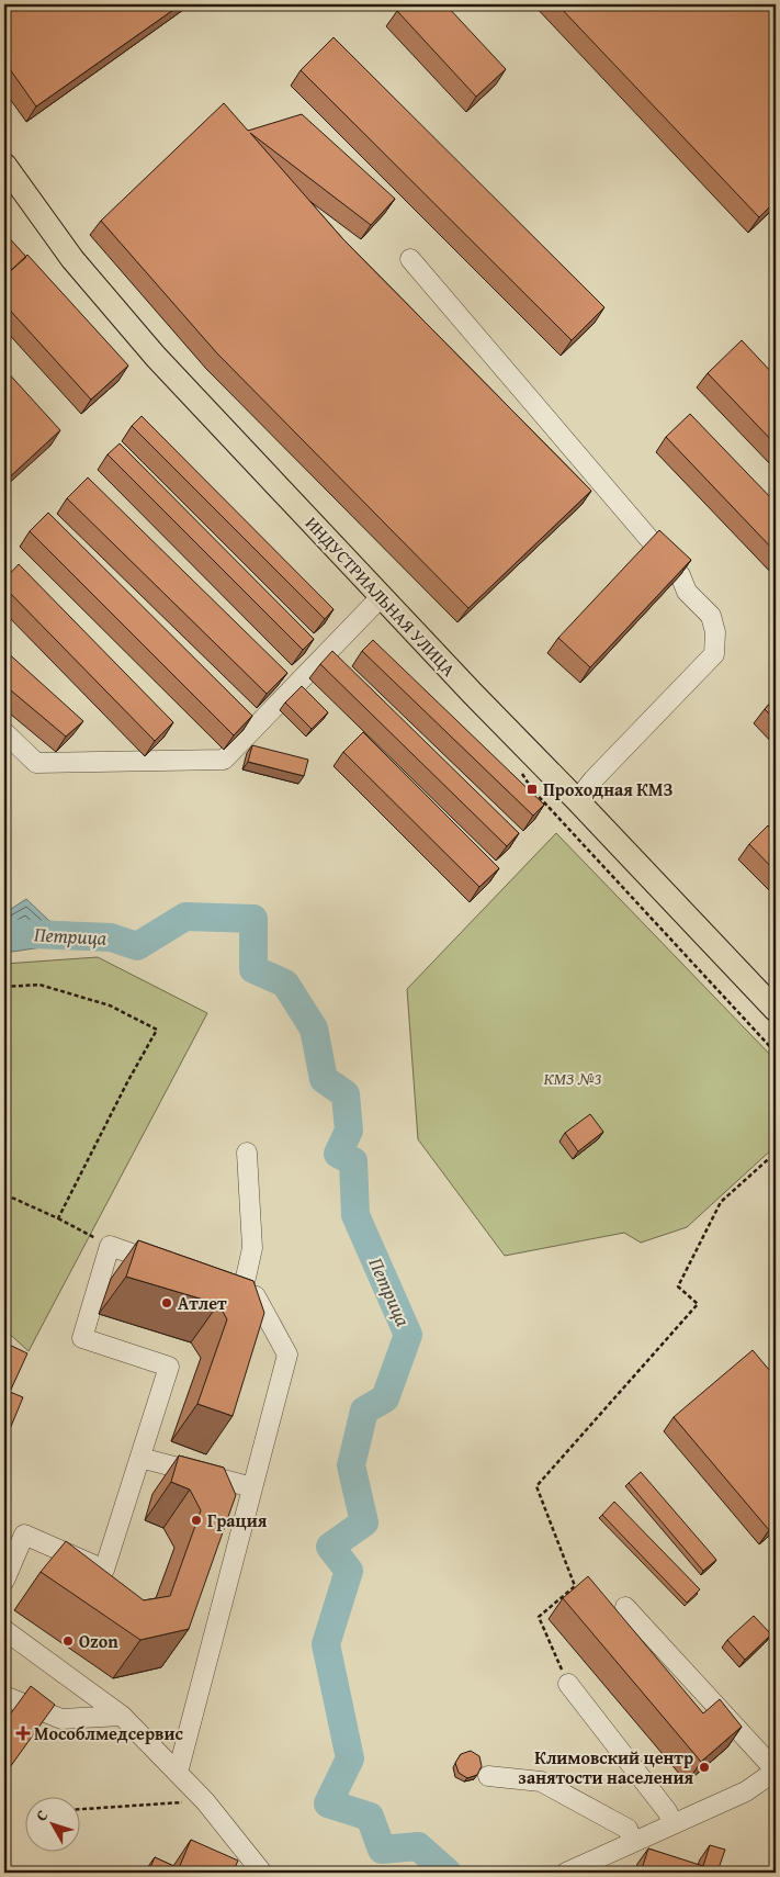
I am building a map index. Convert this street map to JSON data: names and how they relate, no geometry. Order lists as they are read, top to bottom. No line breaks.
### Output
{"streets":{"main road":["ИНДУСТРИАЛЬНАЯ УЛИЦА"]},"water":["Петрица"],"parks":["КМЗ №3"],"places":{"transit":["Проходная КМЗ"],"other":["Атлет","Грация","Ozon","Климовский центр занятости населения"],"health":["Мособлмедсервис"]},"north":"top left"}
